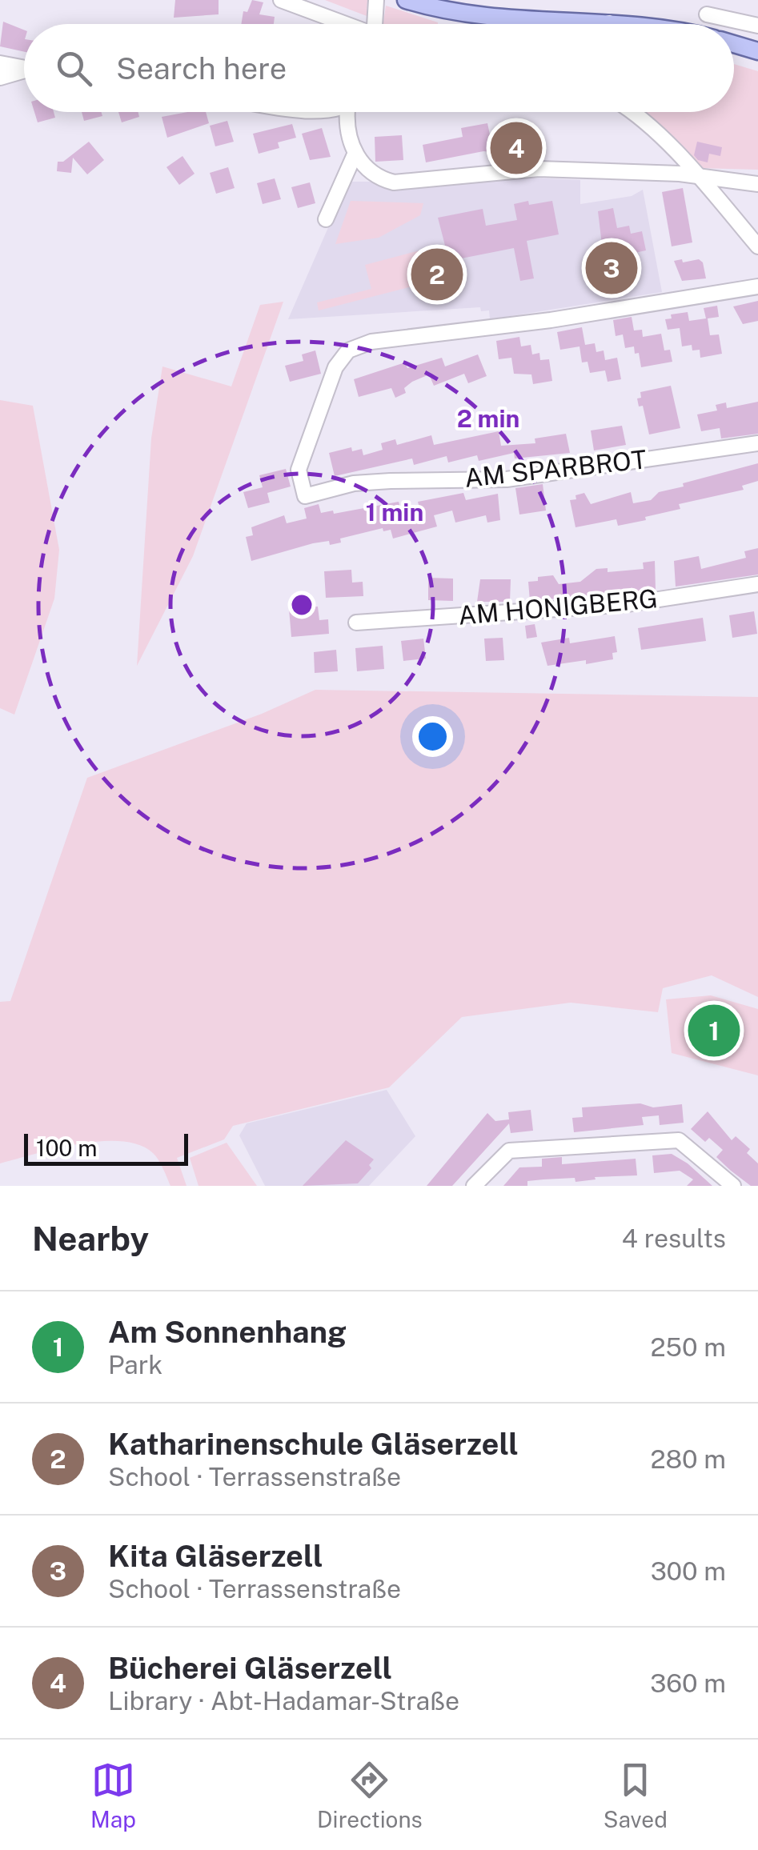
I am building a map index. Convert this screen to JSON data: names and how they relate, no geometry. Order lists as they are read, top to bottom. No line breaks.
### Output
{"streets":{"street":["AM SPARBROT","AM HONIGBERG"]},"scale_bar":"100 m","page":{"search":"Search here","pins":["4","3","2","1"],"scale":"100 m","heading":["Nearby","4 results"],"list":[{"mark":"1","name":"Am Sonnenhang","note":"Park","value":"250 m"},{"mark":"2","name":"Katharinenschule Gläserzell","note":"School · Terrassenstraße","value":"280 m"},{"mark":"3","name":"Kita Gläserzell","note":"School · Terrassenstraße","value":"300 m"},{"mark":"4","name":"Bücherei Gläserzell","note":"Library · Abt-Hadamar-Straße","value":"360 m"}],"nav":["Map","Directions","Saved"]},"rings":["2 min","1 min"]}
